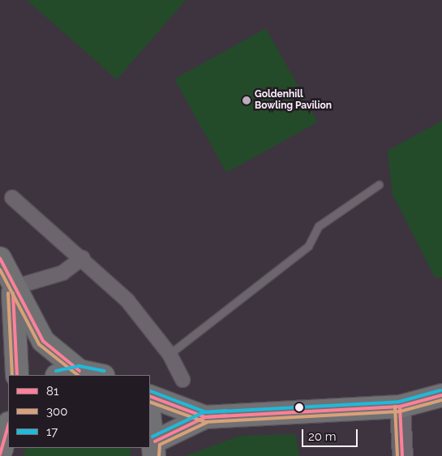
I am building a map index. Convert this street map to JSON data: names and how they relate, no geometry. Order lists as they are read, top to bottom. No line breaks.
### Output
{"places":["Goldenhill Bowling Pavilion"],"lines":["transit line 81","transit line 300","transit line 17"],"legend":["81","300","17"],"scale_bar":"20 m"}
